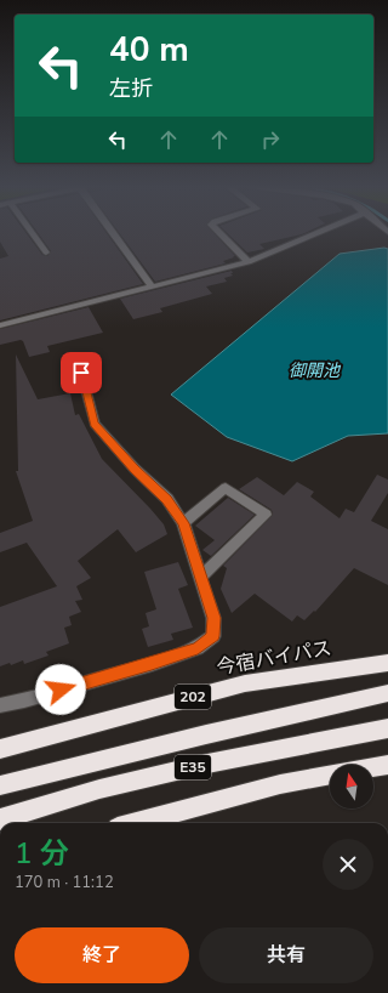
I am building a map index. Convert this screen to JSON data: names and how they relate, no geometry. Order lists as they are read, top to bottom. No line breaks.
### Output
{"streets":{"highway":["今宿バイパス","202","E35"]},"water":["御開池"],"north":"top","page":{"turn":["40 m","左折"],"heading":["1 分","170 m · 11:12"],"buttons":["終了","共有"]}}
